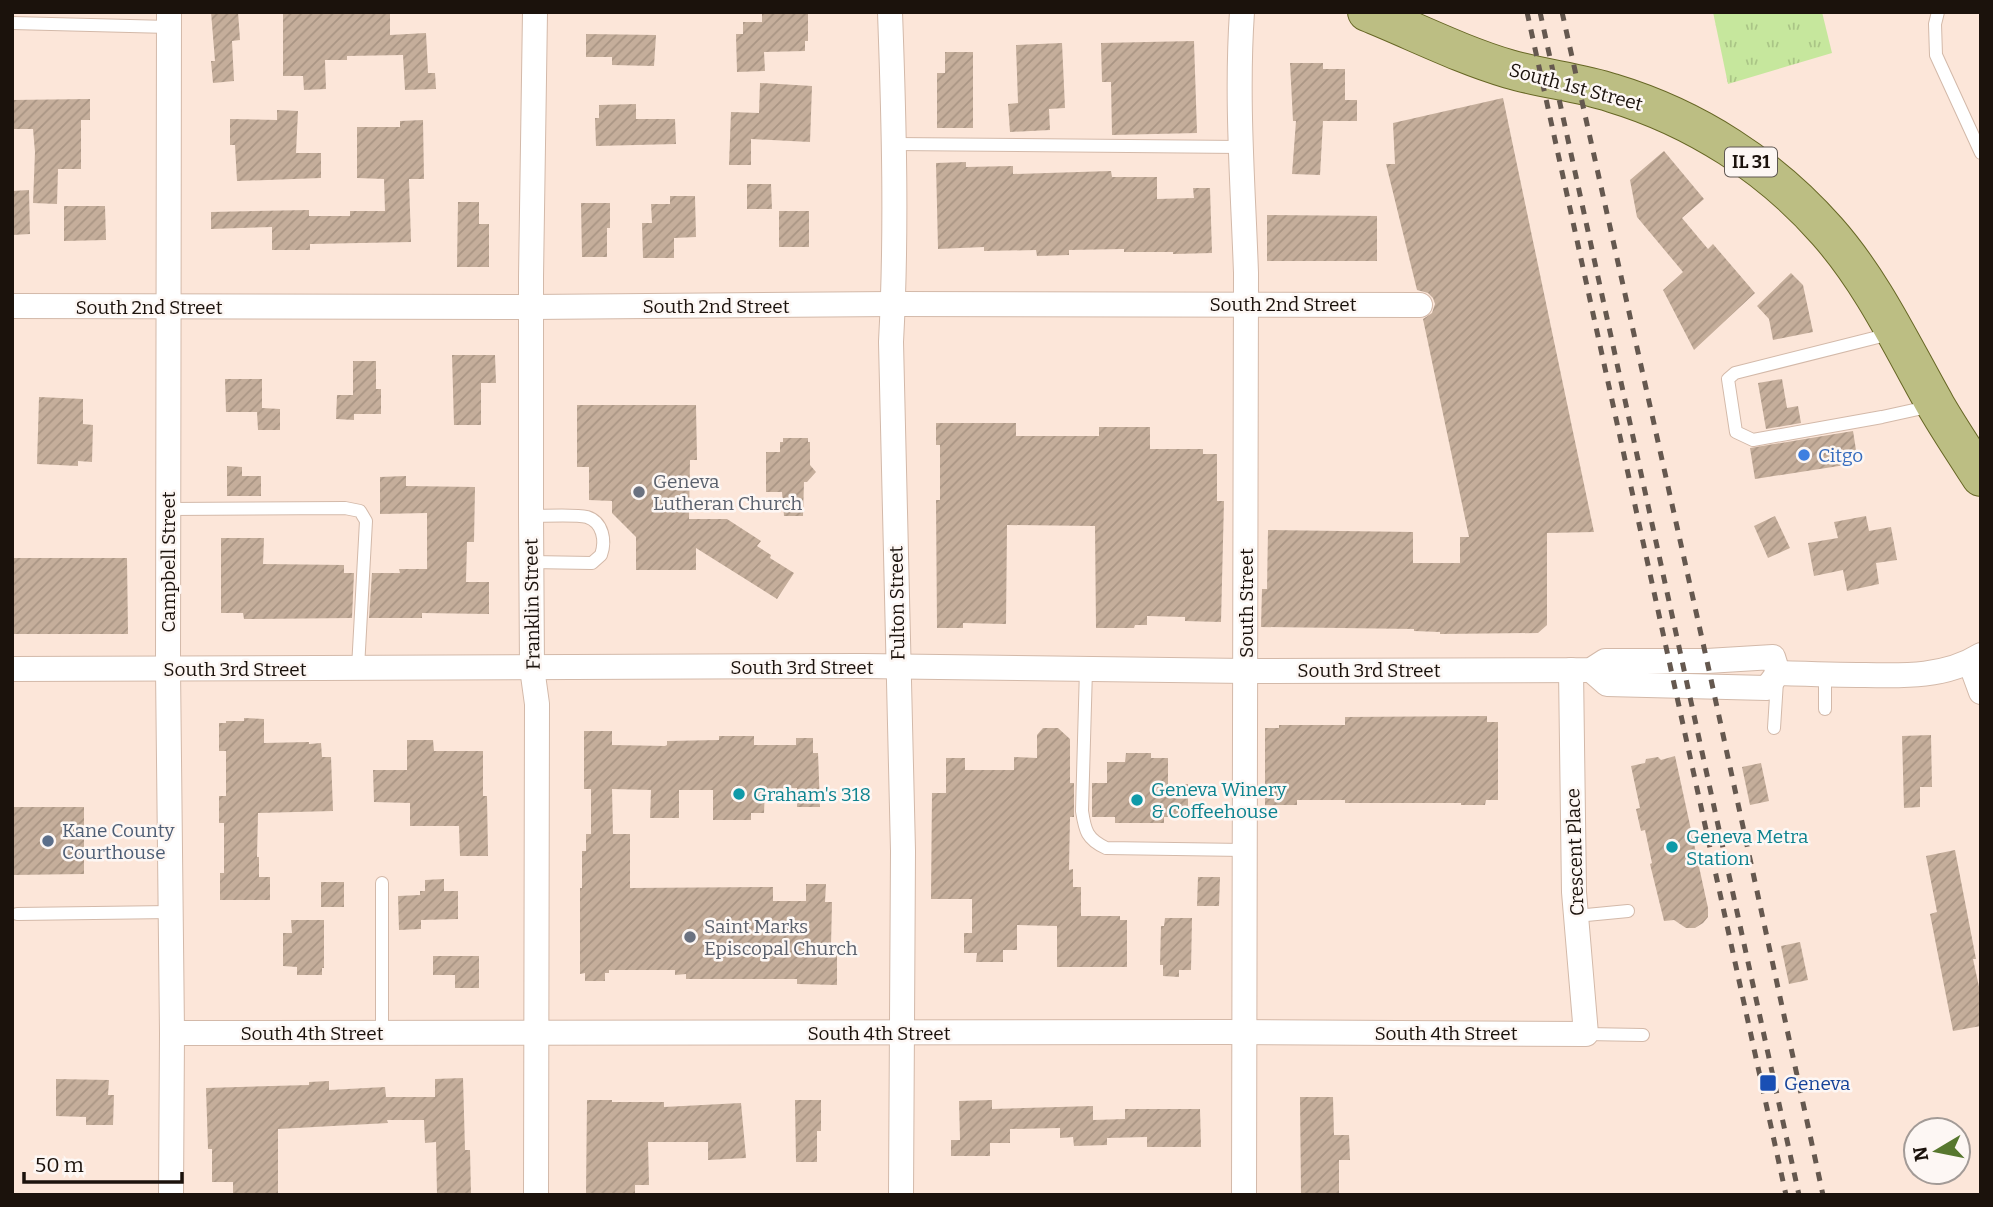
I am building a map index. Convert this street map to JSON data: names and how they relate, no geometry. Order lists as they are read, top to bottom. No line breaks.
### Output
{"streets":{"main road":["South 1st Street","IL 31"],"street":["South 2nd Street","Campbell Street","Fulton Street","South Street","Franklin Street","South 3rd Street","Crescent Place","South 4th Street"]},"crossings":[["South 1st Street","IL 31"],["South 2nd Street","Campbell Street"],["South 2nd Street","Fulton Street"],["South 2nd Street","South Street"],["South 2nd Street","Franklin Street"],["Campbell Street","South 3rd Street"],["Campbell Street","South 4th Street"],["Fulton Street","South 3rd Street"],["Fulton Street","South 4th Street"],["South Street","South 3rd Street"],["South Street","South 4th Street"],["Franklin Street","South 3rd Street"],["Franklin Street","South 4th Street"],["South 3rd Street","Crescent Place"],["Crescent Place","South 4th Street"]],"places":{"other":["Citgo","Geneva Lutheran Church","Graham's 318","Geneva Winery & Coffeehouse","Kane County Courthouse","Geneva Metra Station","Saint Marks Episcopal Church"],"transit":["Geneva"]},"scale_bar":"50 m","north":"left"}
